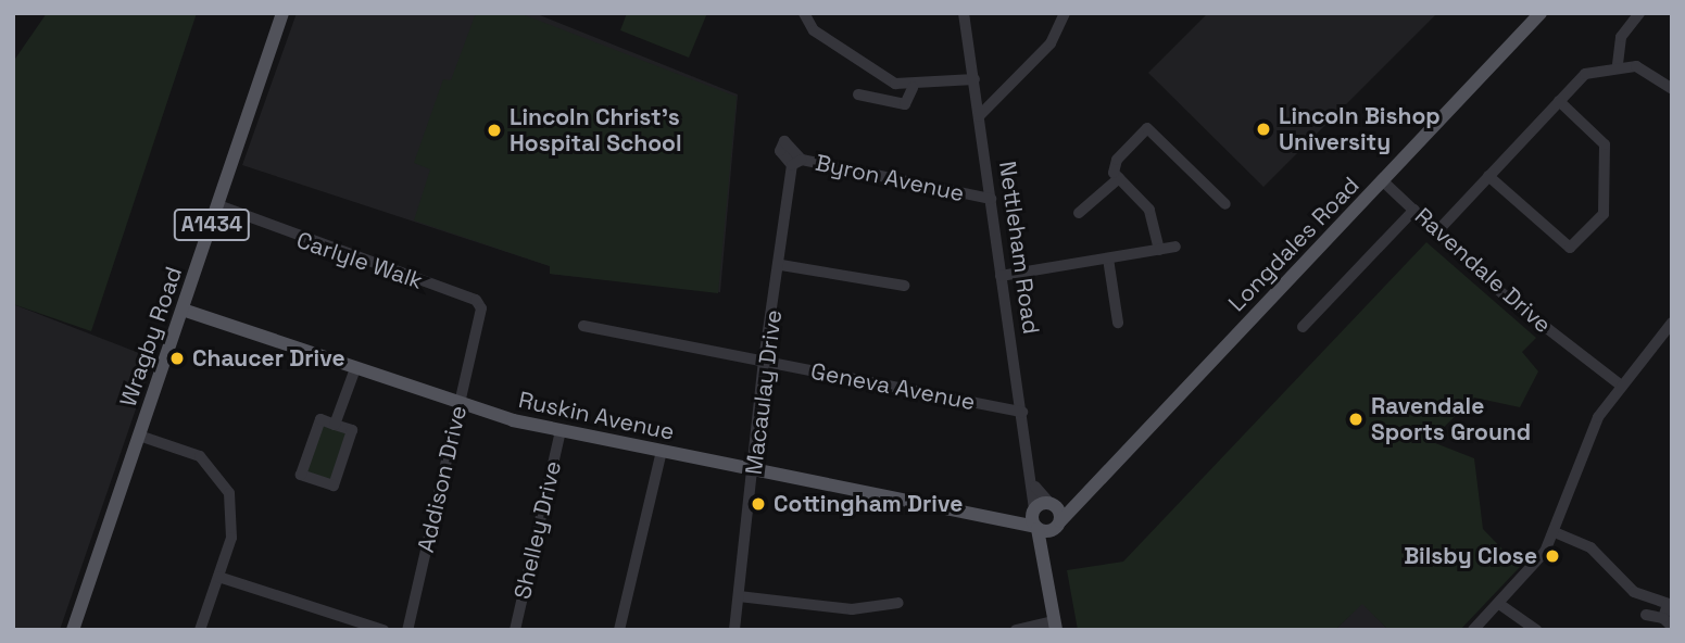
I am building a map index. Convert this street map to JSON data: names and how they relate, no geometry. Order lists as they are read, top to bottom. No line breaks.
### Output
{"streets":{"main road":["A1434","Longdales Road","Wragby Road","Ruskin Avenue"],"street":["Byron Avenue","Nettleham Road","Carlyle Walk","Ravendale Drive","Geneva Avenue","Macaulay Drive","Addison Drive","Shelley Drive"]},"crossings":[["Byron Avenue","Nettleham Road"],["Byron Avenue","Macaulay Drive"],["Longdales Road","Ravendale Drive"],["Nettleham Road","Geneva Avenue"],["Carlyle Walk","Wragby Road"],["Carlyle Walk","Addison Drive"],["Wragby Road","Ruskin Avenue"],["Geneva Avenue","Macaulay Drive"],["Macaulay Drive","Ruskin Avenue"],["Ruskin Avenue","Addison Drive"],["Ruskin Avenue","Shelley Drive"]],"places":["Lincoln Bishop University","Lincoln Christ's Hospital School","Chaucer Drive","Ravendale Sports Ground","Cottingham Drive","Bilsby Close"]}
